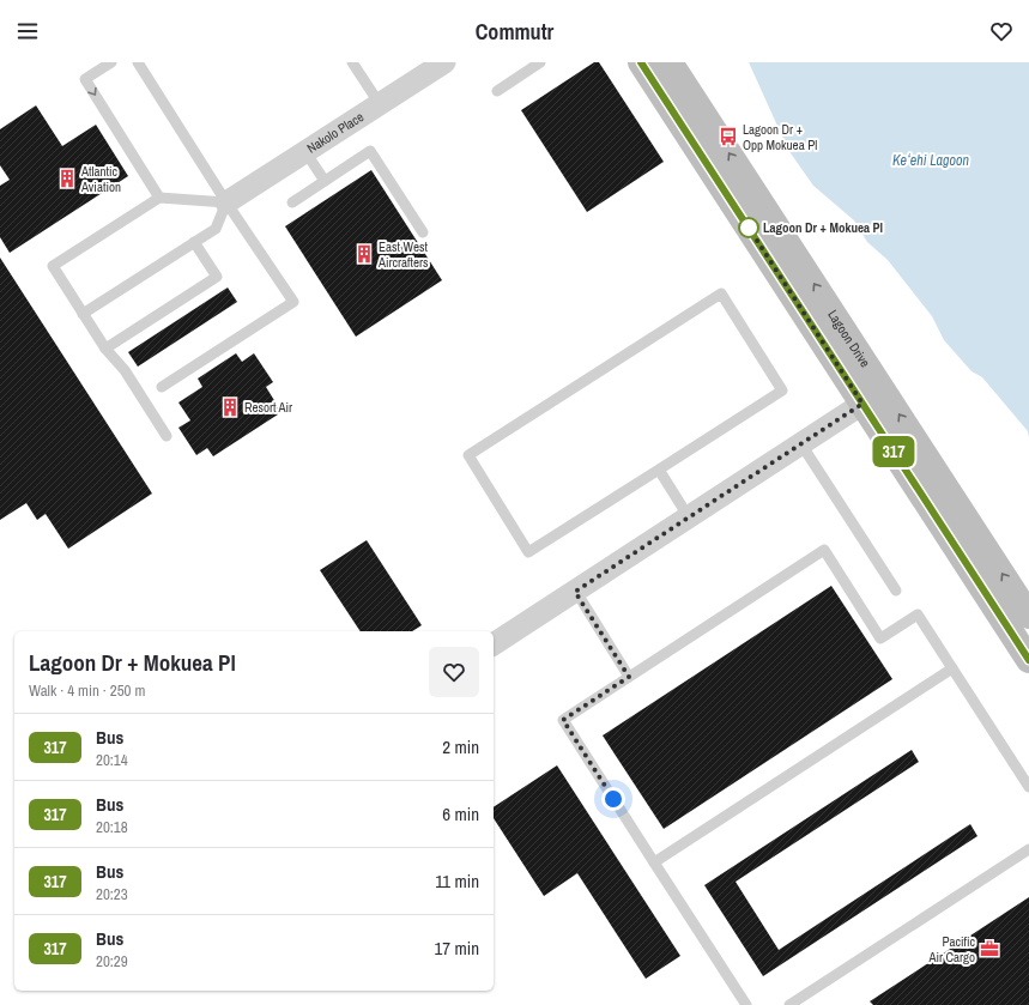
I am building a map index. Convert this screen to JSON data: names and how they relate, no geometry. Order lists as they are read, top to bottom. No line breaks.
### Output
{"streets":{"street":["Nakolo Place","Lagoon Drive"]},"water":["Keʻehi Lagoon"],"places":{"bus stop":["Lagoon Dr + Opp Mokuea Pl"],"building":["Atlantic Aviation","East West Aircrafters","Resort Air"],"other":["Lagoon Dr + Mokuea Pl"],"office":["Pacific Air Cargo"]},"lines":["bus line 317"],"page":{"header":"Commutr","on_map":"317","heading":["Lagoon Dr + Mokuea Pl","Walk · 4 min · 250 m"],"list":[{"mark":"317","name":"Bus","note":"20:14","value":"2 min"},{"mark":"317","name":"Bus","note":"20:18","value":"6 min"},{"mark":"317","name":"Bus","note":"20:23","value":"11 min"},{"mark":"317","name":"Bus","note":"20:29","value":"17 min"}]}}
